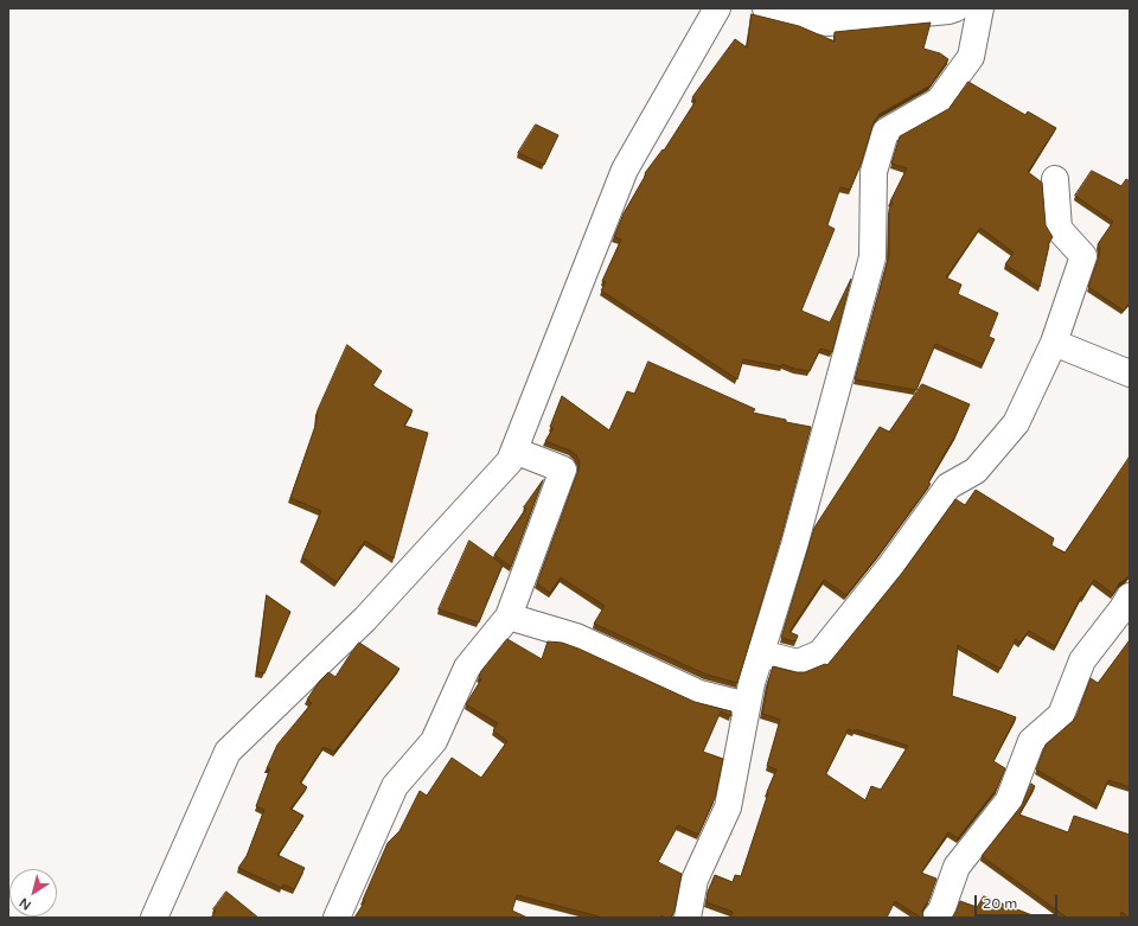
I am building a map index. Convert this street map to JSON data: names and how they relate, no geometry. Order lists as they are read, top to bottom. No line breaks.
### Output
{"scale_bar":"20 m","north":"bottom left"}
